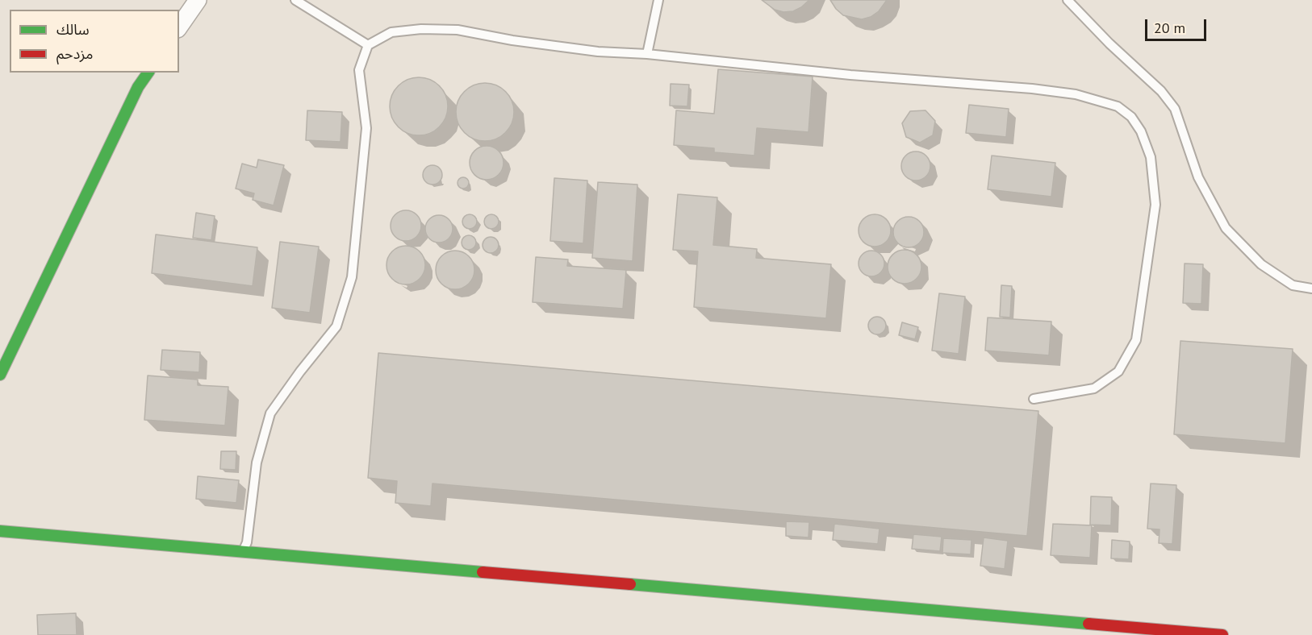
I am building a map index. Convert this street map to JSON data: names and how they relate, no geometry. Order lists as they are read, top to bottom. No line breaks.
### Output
{"legend":["سالك","مزدحم"],"scale_bar":"20 m"}
